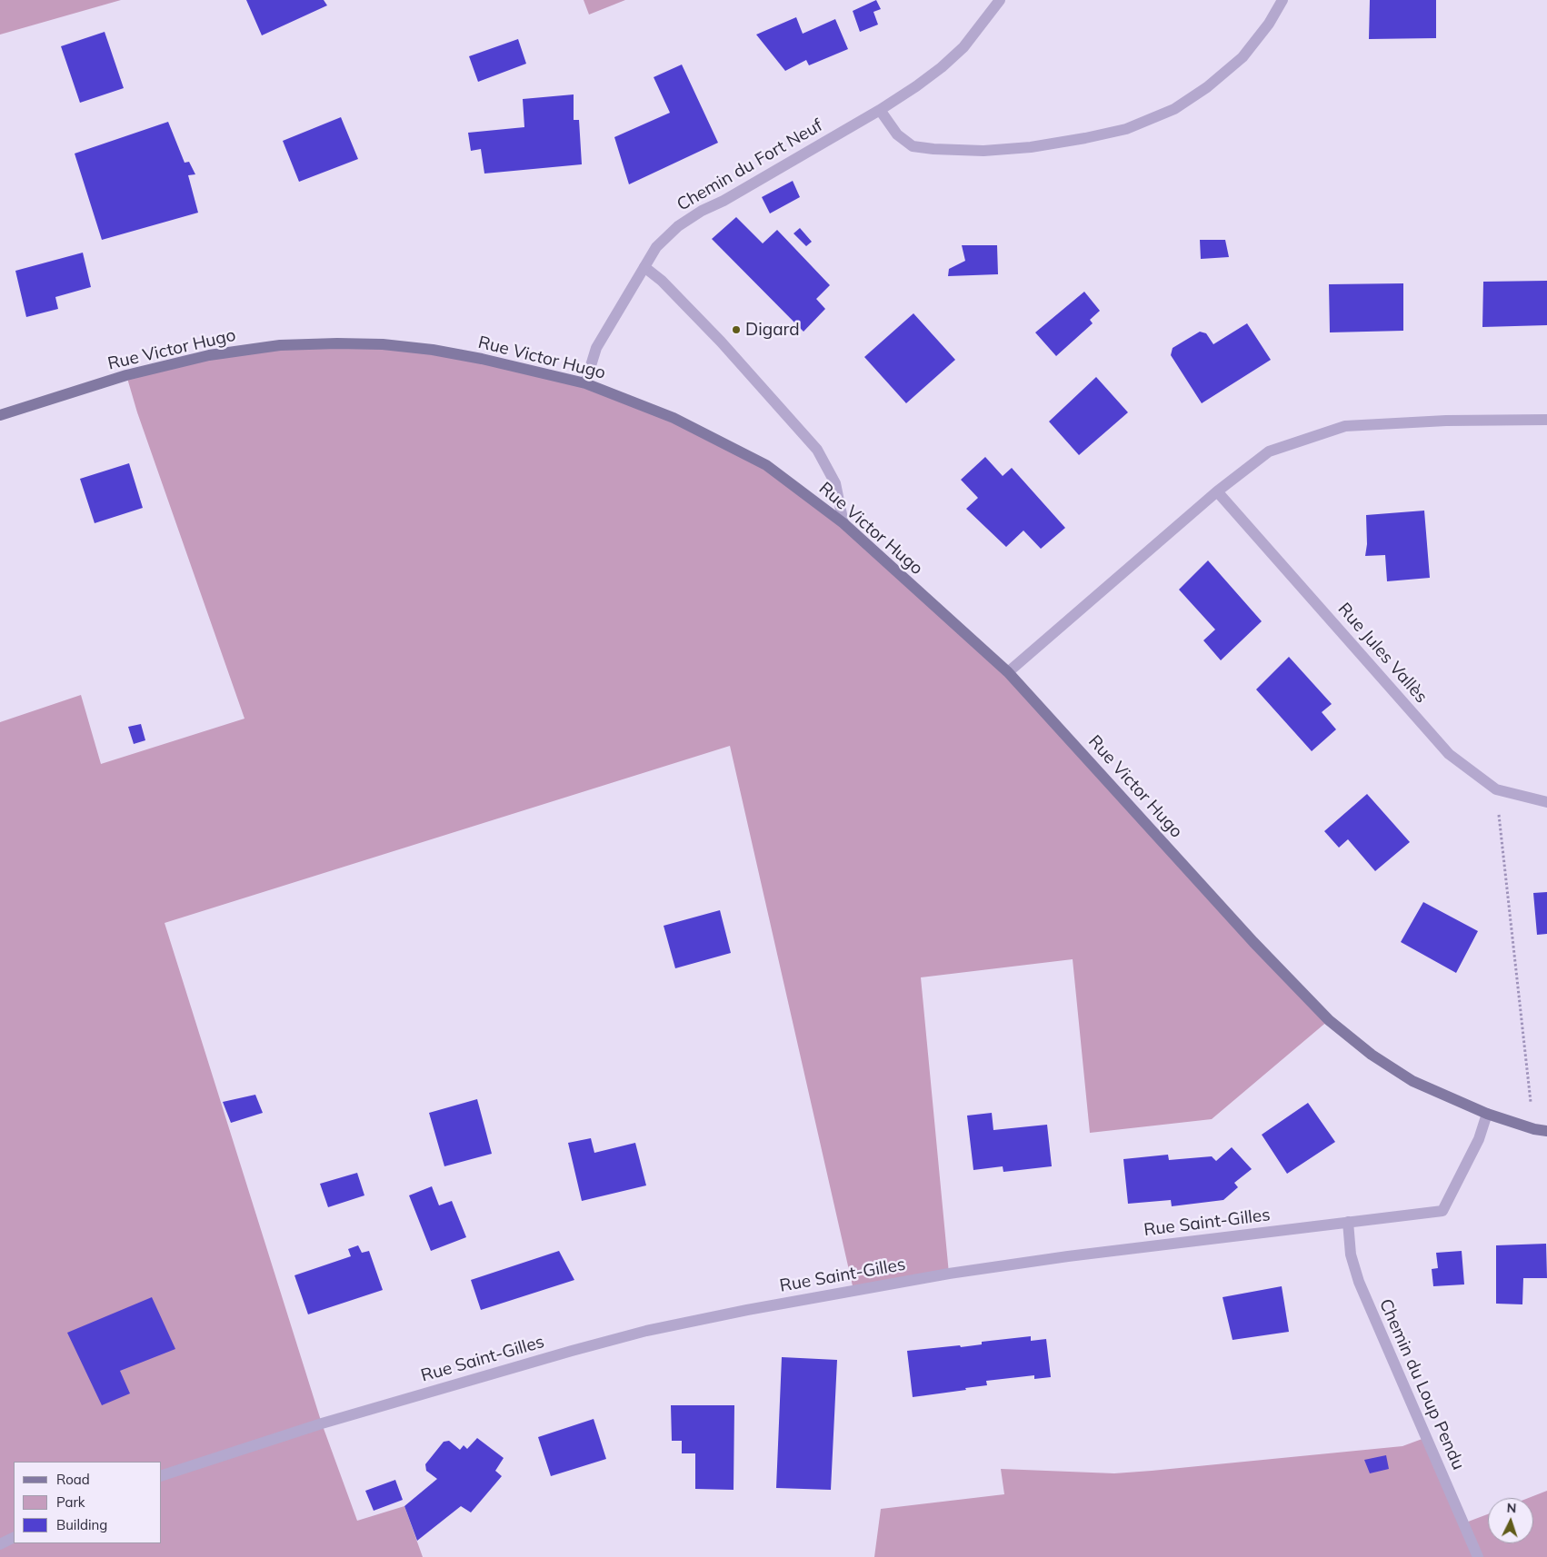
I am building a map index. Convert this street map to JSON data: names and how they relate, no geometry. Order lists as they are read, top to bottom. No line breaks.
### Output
{"streets":{"main road":["Rue Victor Hugo"],"street":["Chemin du Fort Neuf","Rue Jules Vallès","Rue Saint-Gilles","Chemin du Loup Pendu"]},"crossings":[["Chemin du Fort Neuf","Rue Victor Hugo"],["Rue Victor Hugo","Rue Saint-Gilles"],["Rue Saint-Gilles","Chemin du Loup Pendu"]],"places":["Digard"],"legend":["Road","Park","Building"],"north":"top"}
